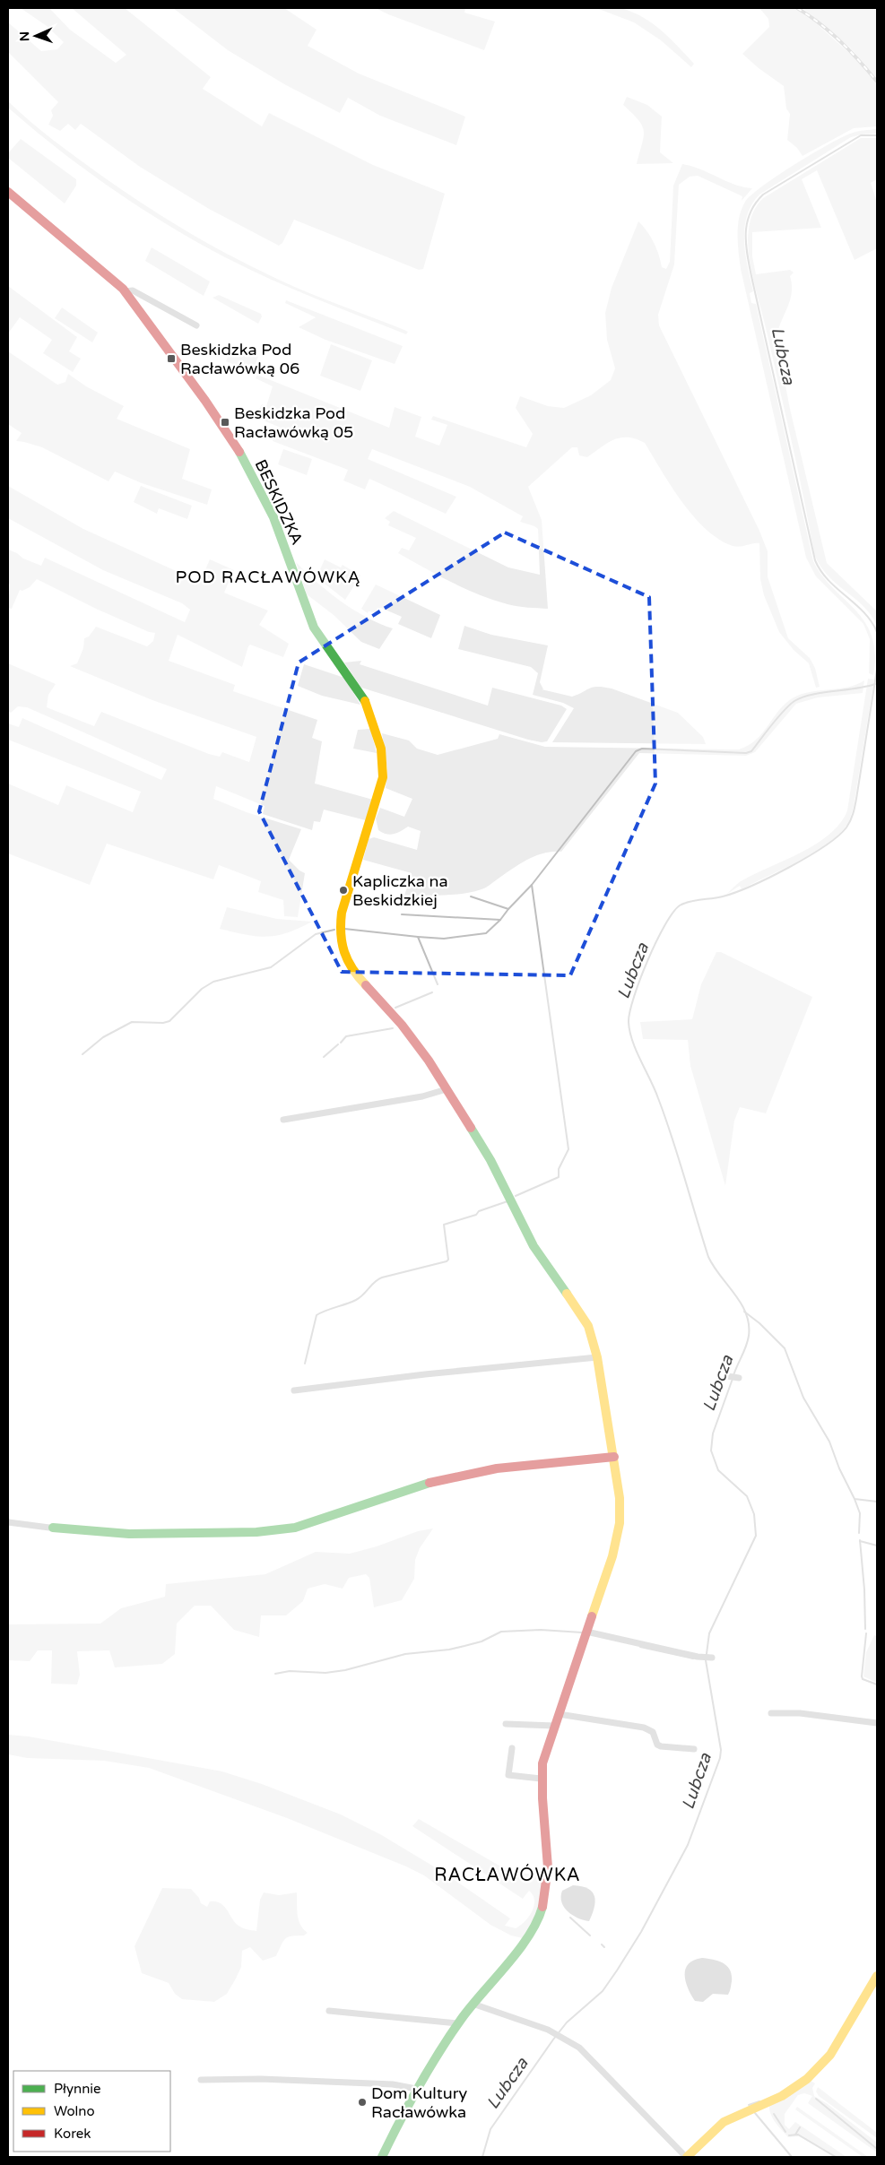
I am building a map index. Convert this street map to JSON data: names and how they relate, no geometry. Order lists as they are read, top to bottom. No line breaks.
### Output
{"streets":{"street":["BESKIDZKA"]},"districts":["POD RACŁAWÓWKĄ","RACŁAWÓWKA"],"water":["Lubcza"],"places":{"transit":["Beskidzka Pod Racławówką 06","Beskidzka Pod Racławówką 05"],"other":["Kapliczka na Beskidzkiej","Dom Kultury Racławówka"]},"legend":["Płynnie","Wolno","Korek"],"north":"left"}
